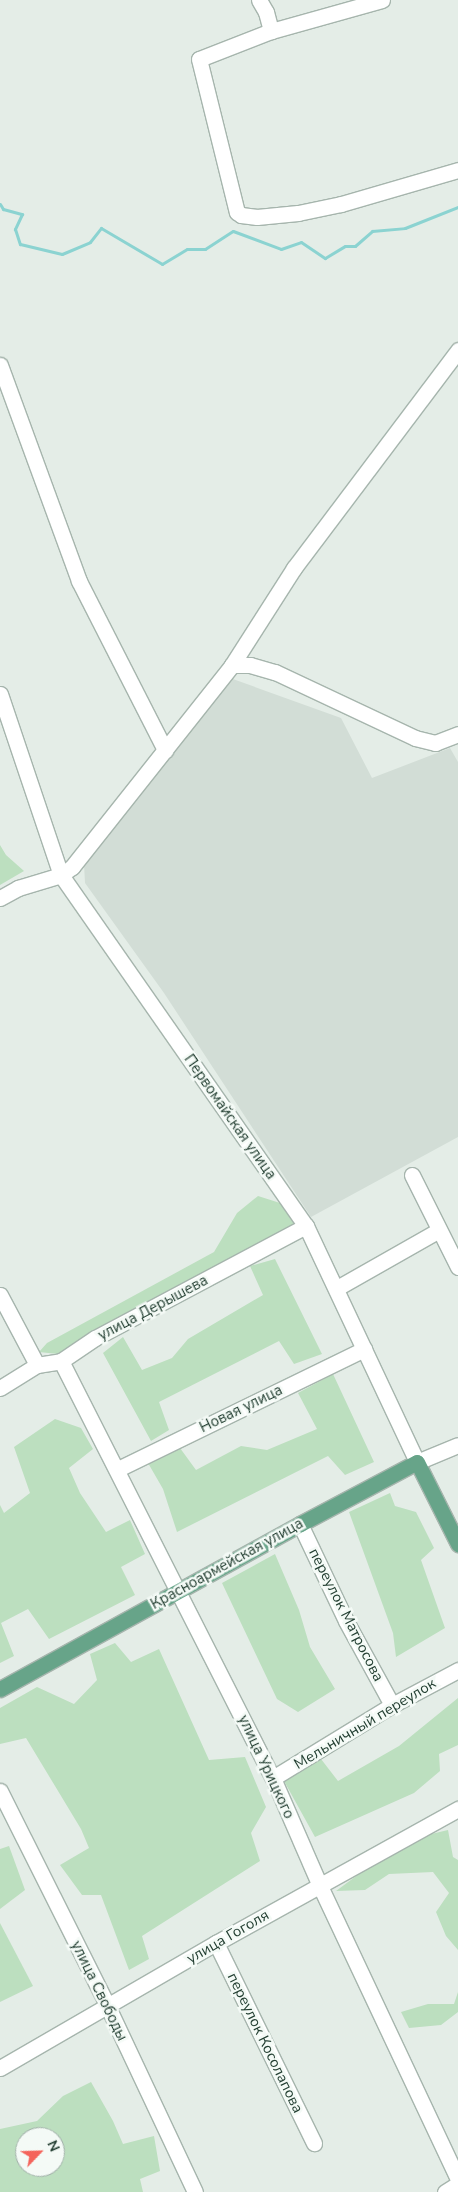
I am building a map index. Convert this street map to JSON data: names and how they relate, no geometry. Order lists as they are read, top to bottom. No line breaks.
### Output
{"streets":{"main road":["Первомайская улица","Красноармейская улица"],"street":["улица Дерышева","Новая улица","переулок Матросова","Мельничный переулок","улица Урицкого","улица Гоголя","улица Свободы","переулок Косолапова"]},"crossings":[["Первомайская улица","улица Дерышева"],["Первомайская улица","Новая улица"],["Первомайская улица","Красноармейская улица"],["улица Дерышева","улица Урицкого"],["Новая улица","улица Урицкого"],["Красноармейская улица","переулок Матросова"],["Красноармейская улица","улица Урицкого"],["переулок Матросова","Мельничный переулок"],["Мельничный переулок","улица Урицкого"],["улица Урицкого","улица Гоголя"],["улица Гоголя","улица Свободы"],["улица Гоголя","переулок Косолапова"]],"north":"top right"}
